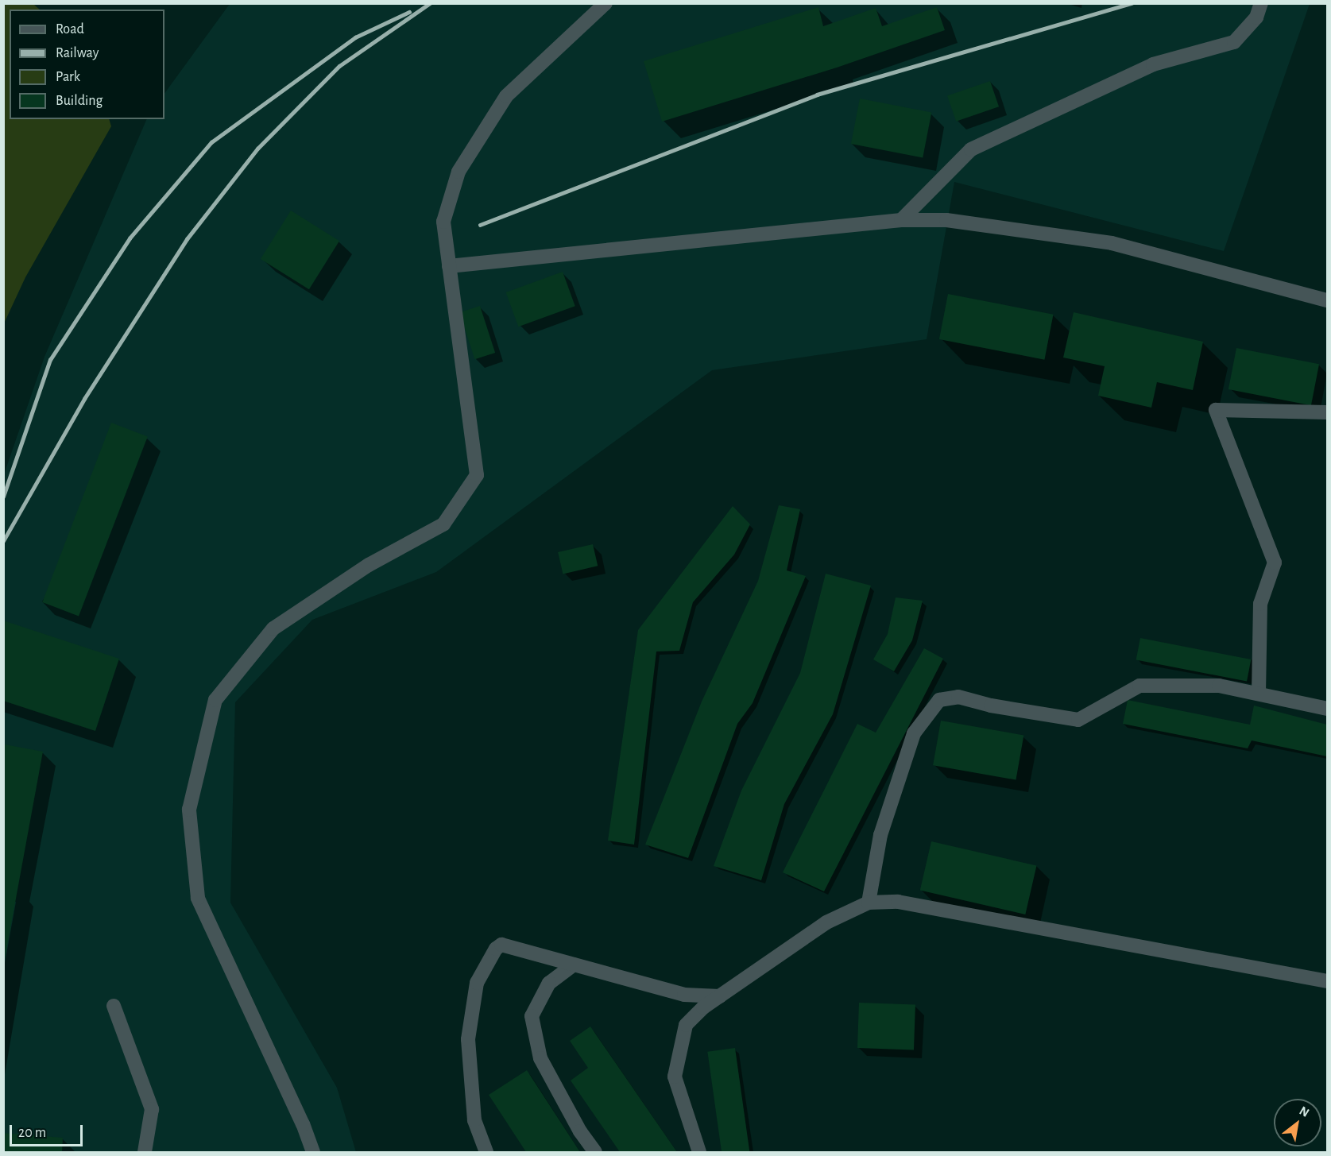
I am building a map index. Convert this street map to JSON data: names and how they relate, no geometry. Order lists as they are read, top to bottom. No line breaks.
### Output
{"legend":["Road","Railway","Park","Building"],"scale_bar":"20 m","north":"top right"}
